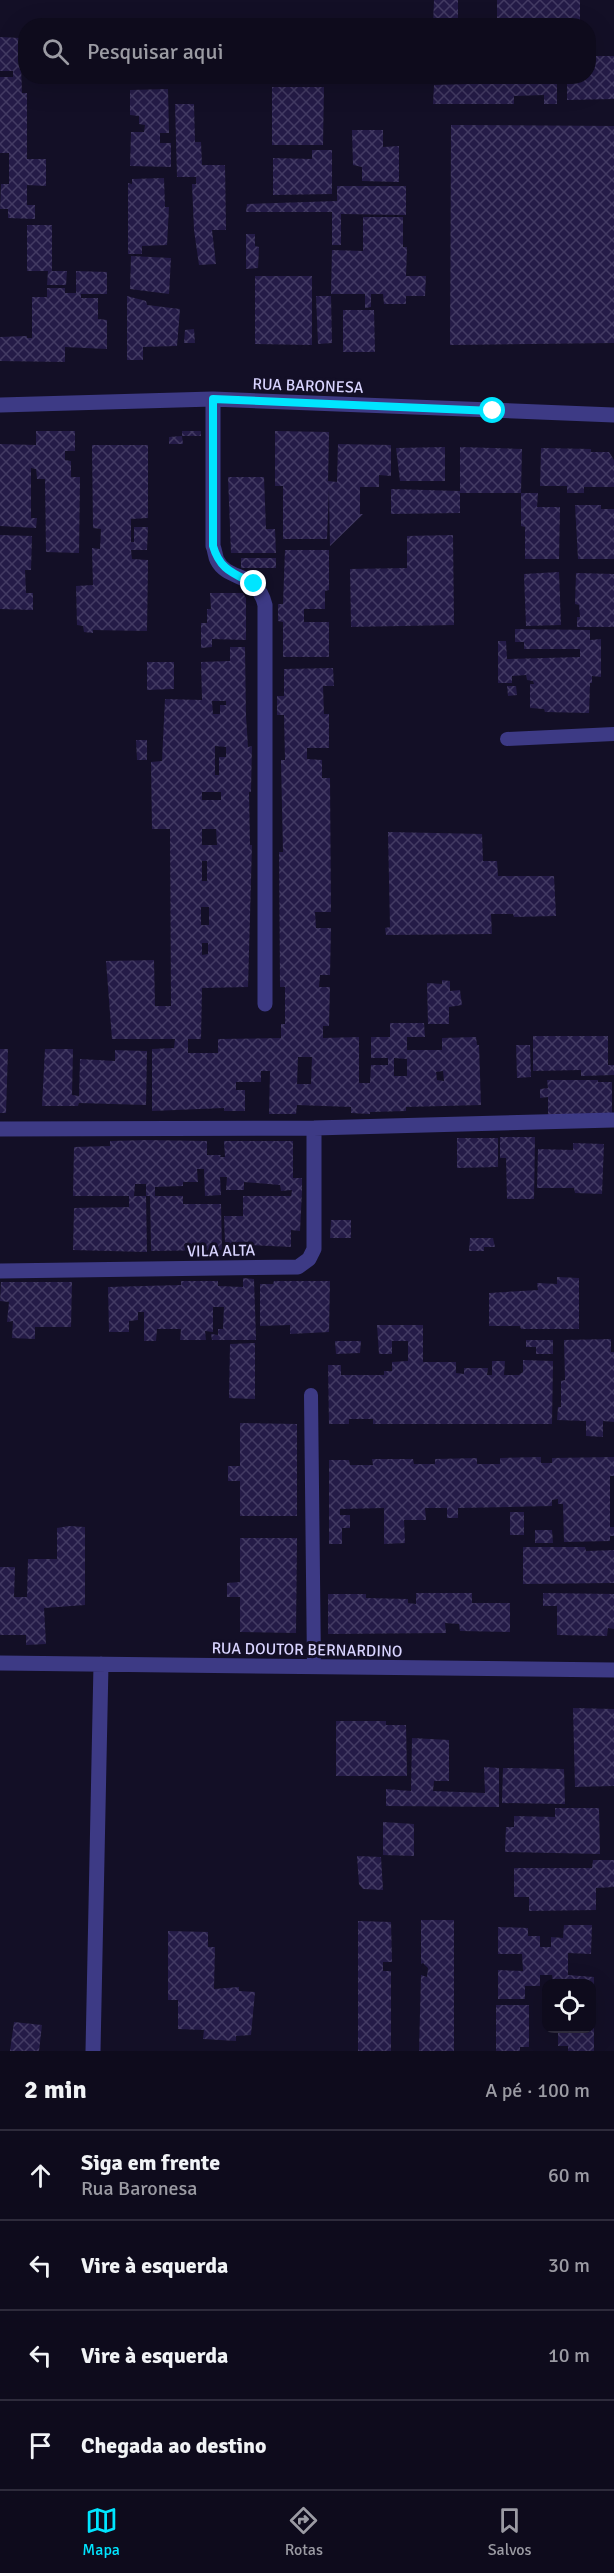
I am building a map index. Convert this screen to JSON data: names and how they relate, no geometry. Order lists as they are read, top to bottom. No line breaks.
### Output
{"streets":{"street":["RUA BARONESA","VILA ALTA","RUA DOUTOR BERNARDINO"]},"page":{"search":"Pesquisar aqui","heading":["2 min","A pé · 100 m"],"list":[["Siga em frente","Rua Baronesa","60 m"],["Vire à esquerda","30 m"],["Vire à esquerda","10 m"],"Chegada ao destino"],"nav":["Mapa","Rotas","Salvos"]}}
